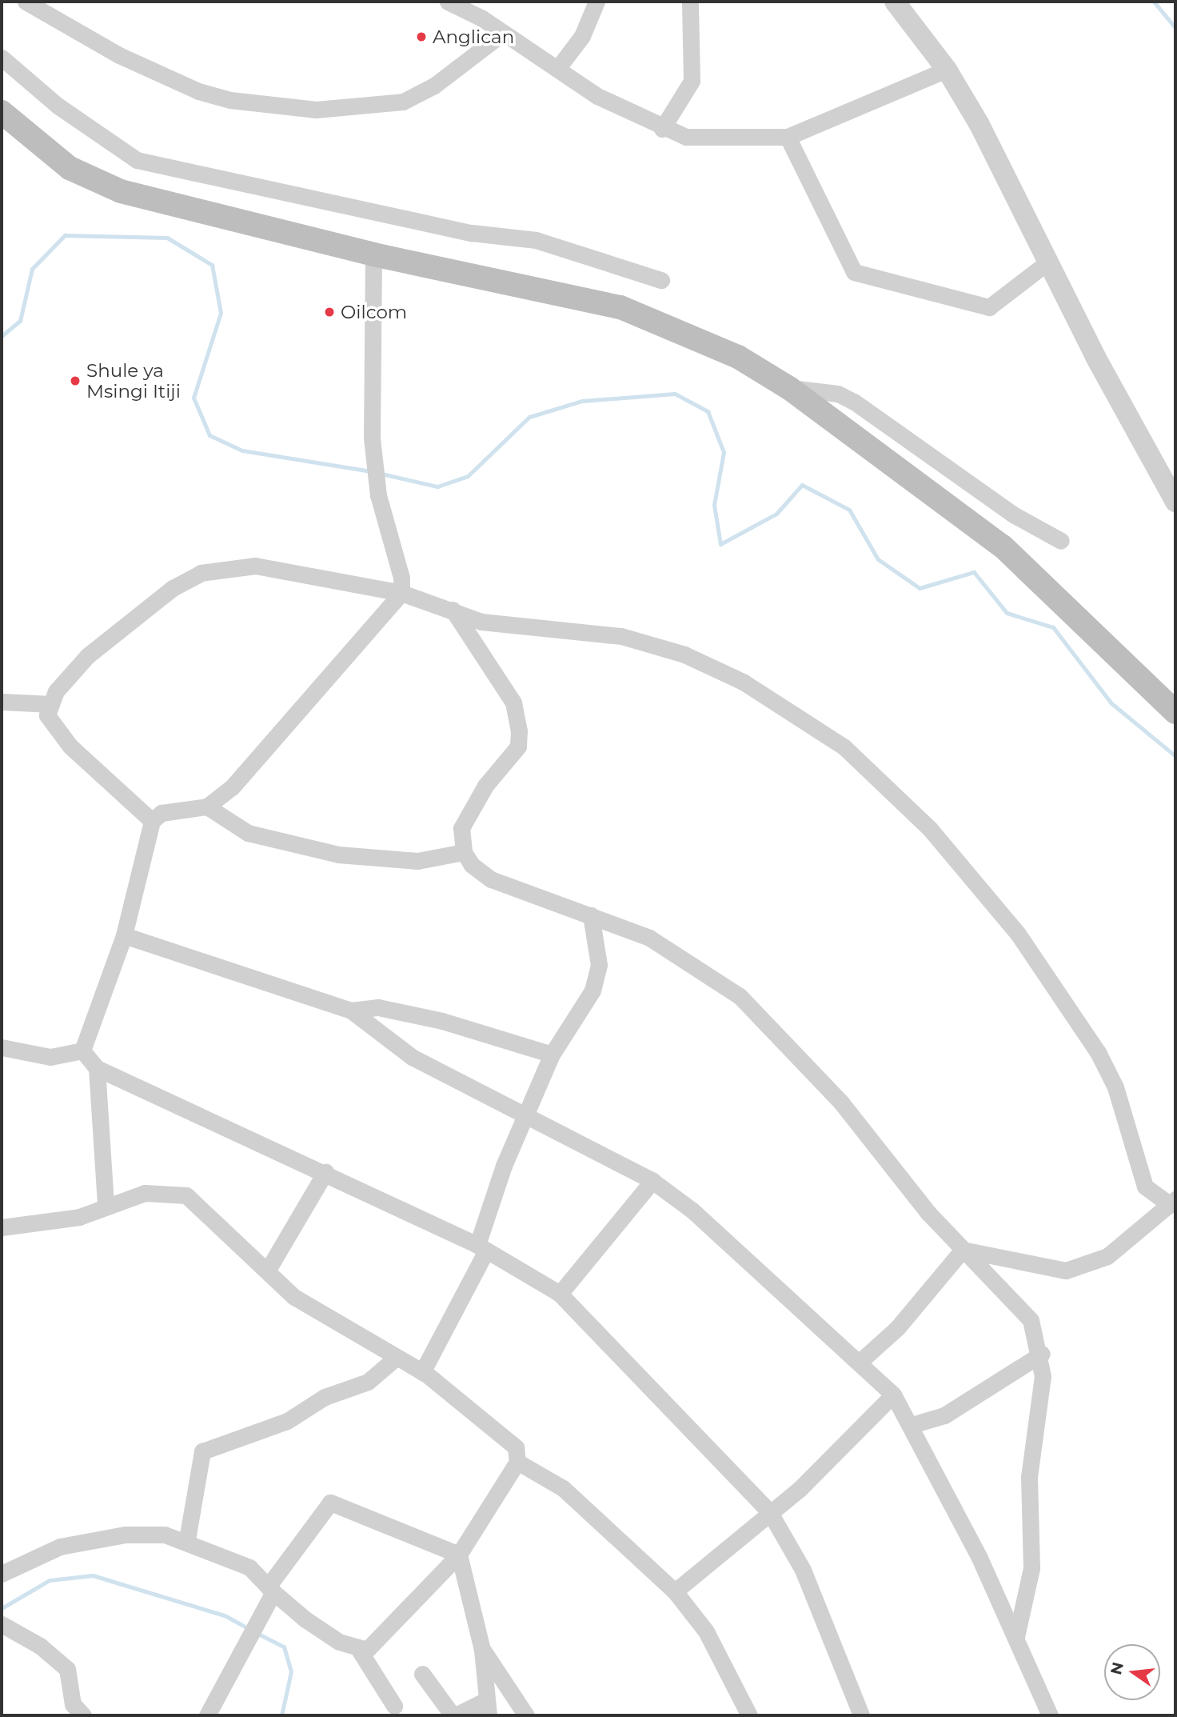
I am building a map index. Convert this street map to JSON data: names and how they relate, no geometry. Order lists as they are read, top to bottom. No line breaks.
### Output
{"places":["Anglican","Oilcom","Shule ya Msingi Itiji"],"north":"left"}
